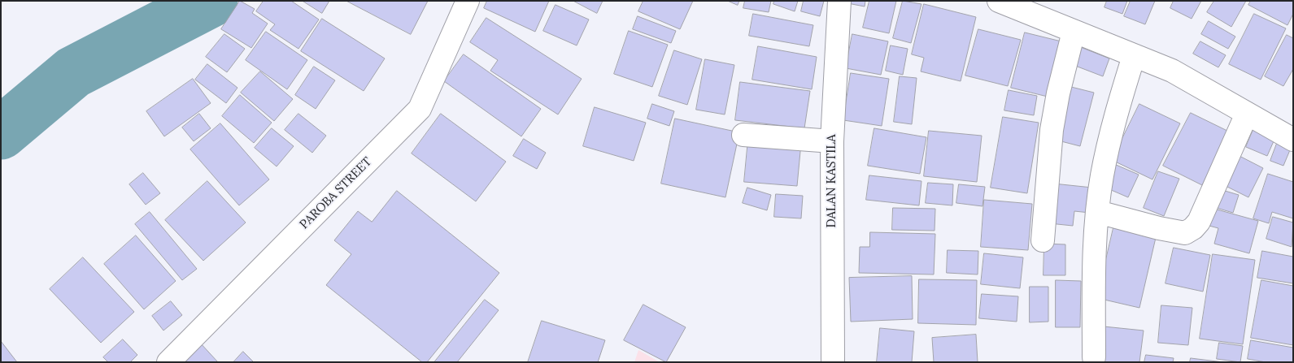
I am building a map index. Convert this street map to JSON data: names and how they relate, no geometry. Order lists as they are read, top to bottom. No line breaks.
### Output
{"streets":{"street":["DALAN KASTILA","PAROBA STREET"]}}
